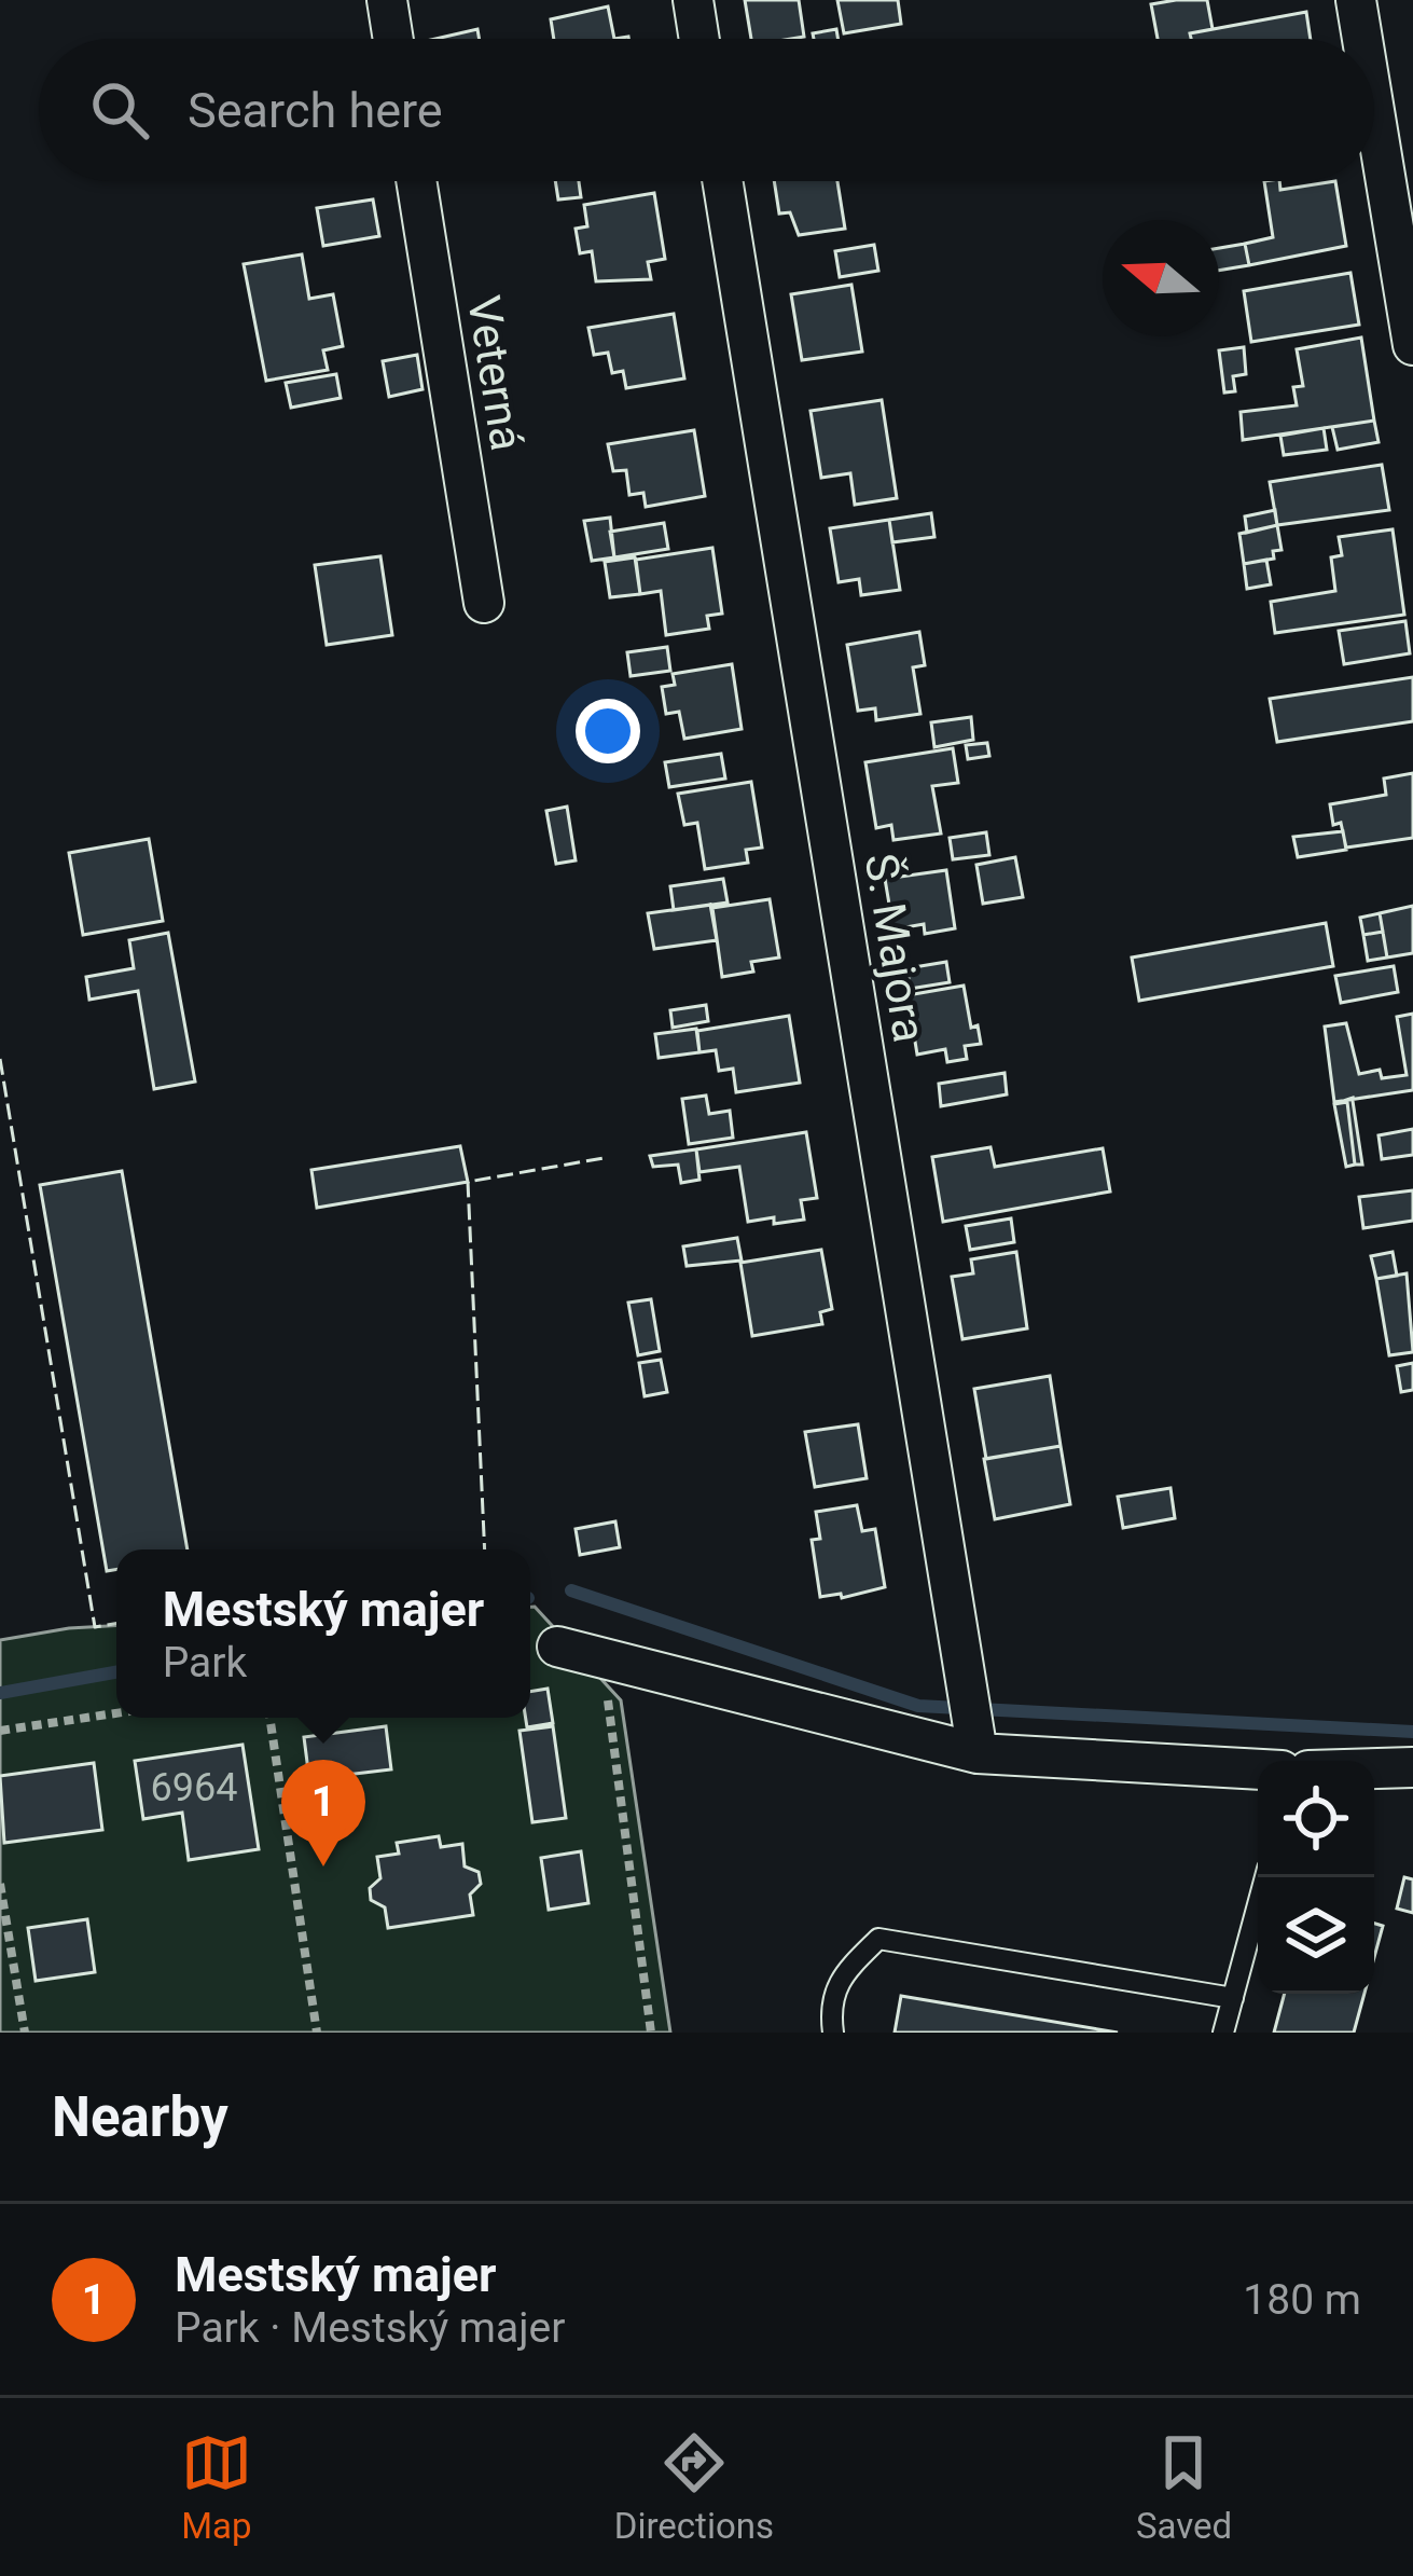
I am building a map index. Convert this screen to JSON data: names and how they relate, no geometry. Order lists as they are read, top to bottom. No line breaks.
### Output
{"streets":{"street":["Veterná","Š. Majora"]},"house_numbers":["6964"],"north":"left","page":{"search":"Search here","popup":["Mestský majer","Park"],"pins":"1","heading":"Nearby","list":[{"mark":"1","name":"Mestský majer","note":"Park · Mestský majer","value":"180 m"}],"nav":["Map","Directions","Saved"]}}
